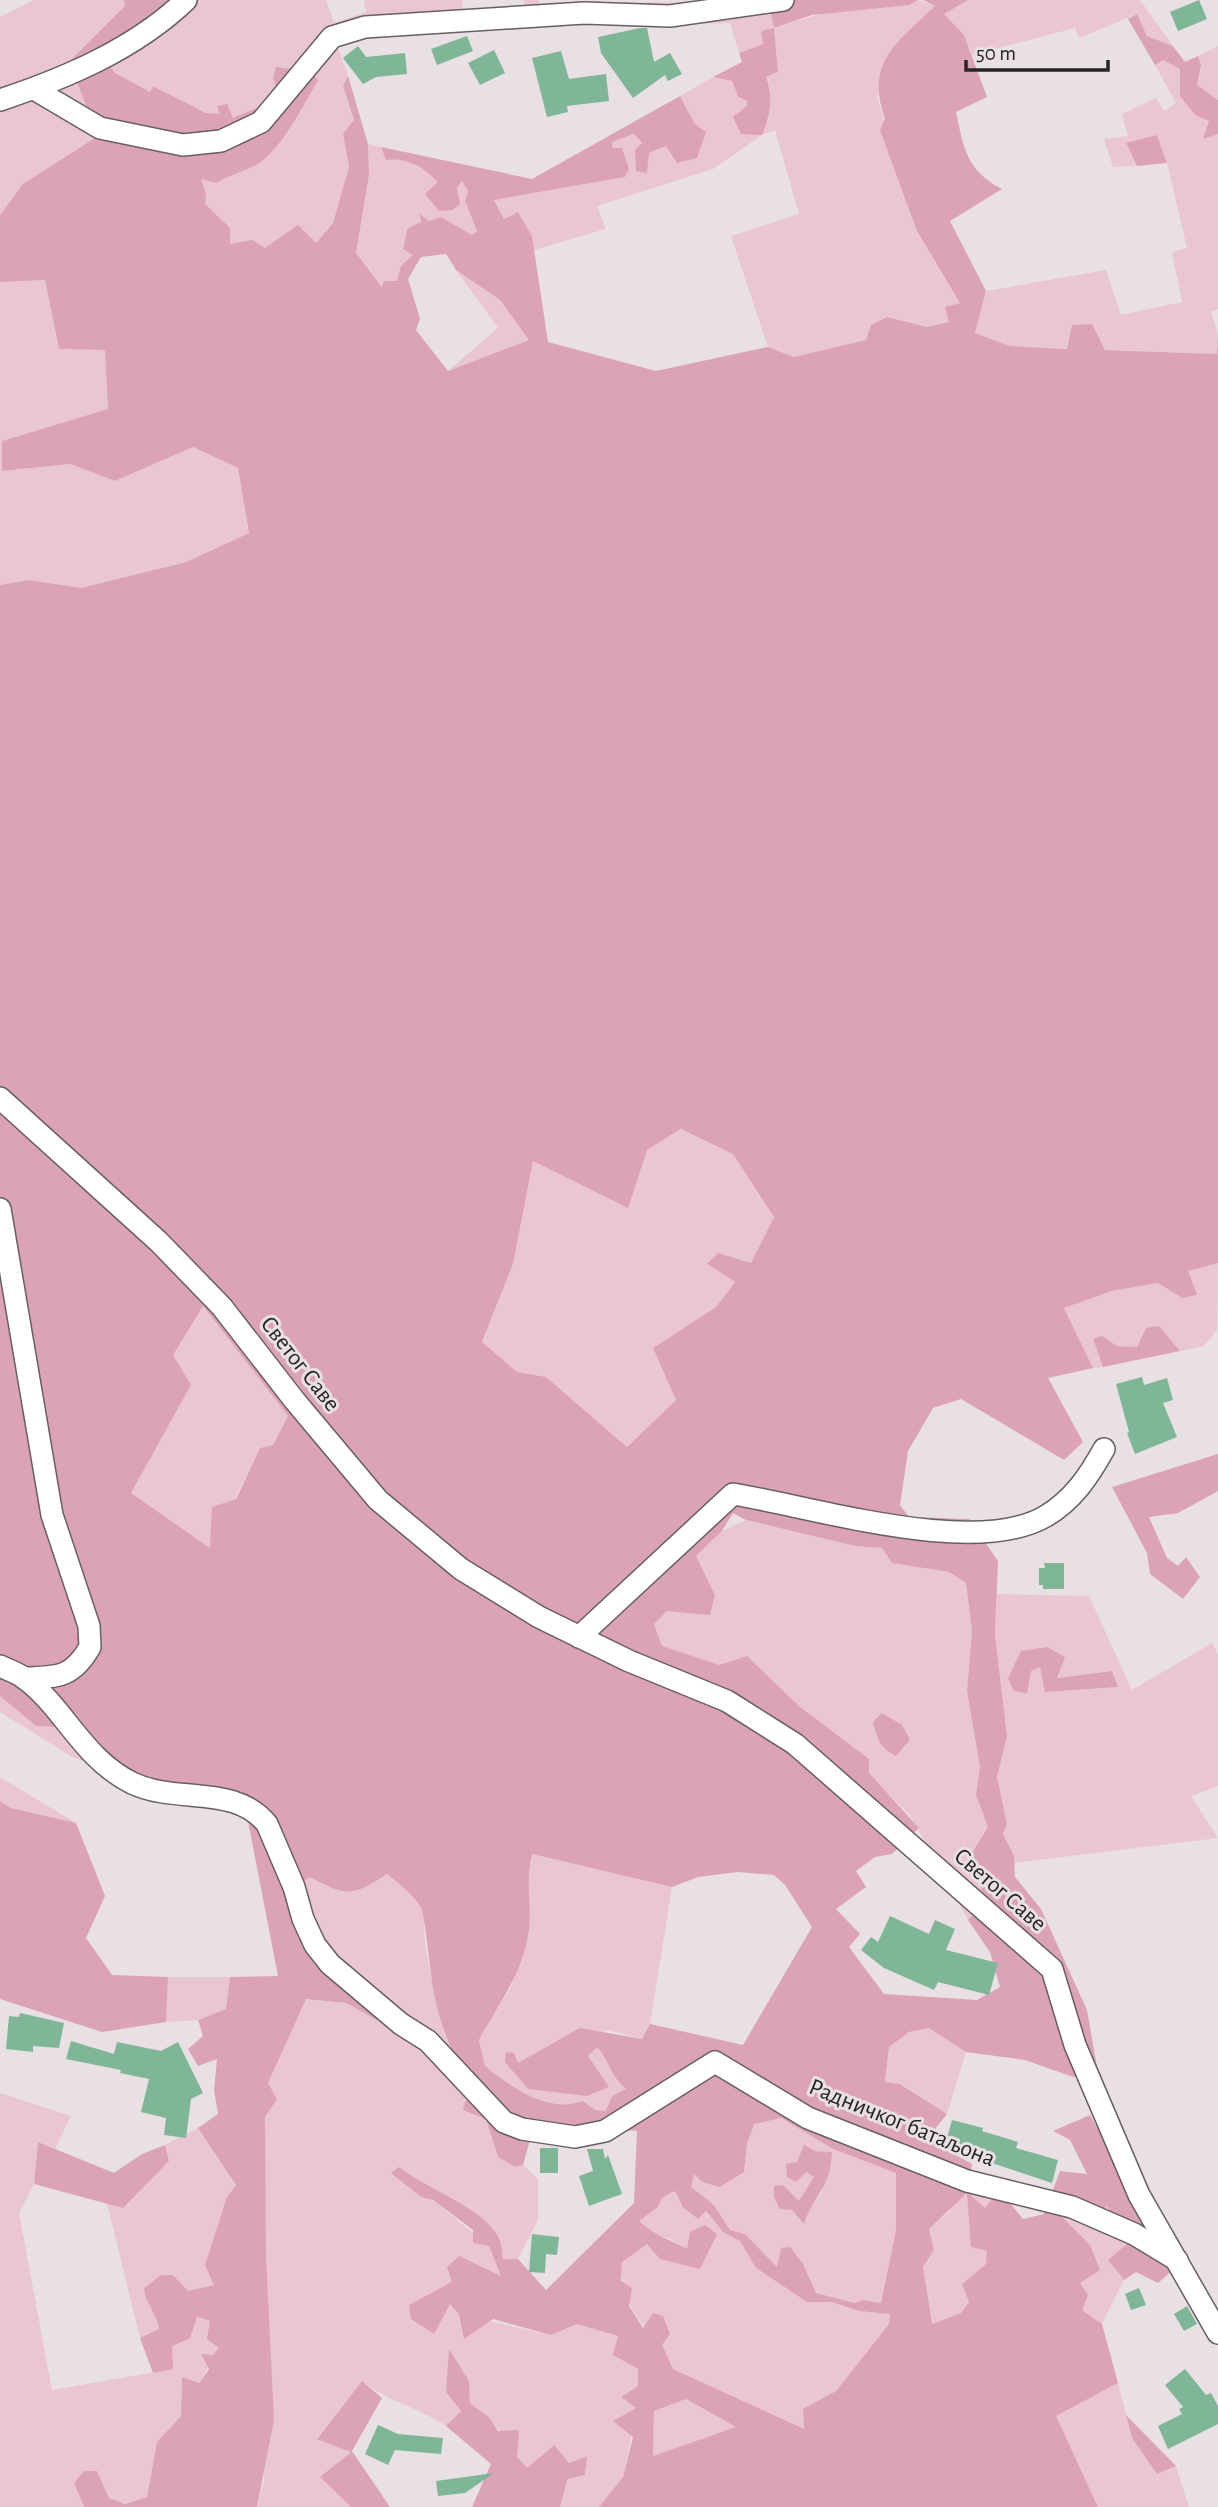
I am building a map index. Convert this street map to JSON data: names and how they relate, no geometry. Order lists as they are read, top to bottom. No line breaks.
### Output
{"streets":{"street":["Светог Саве","Радничког батаљона"]},"crossings":[["Светог Саве","Радничког батаљона"]],"scale_bar":"50 m"}
